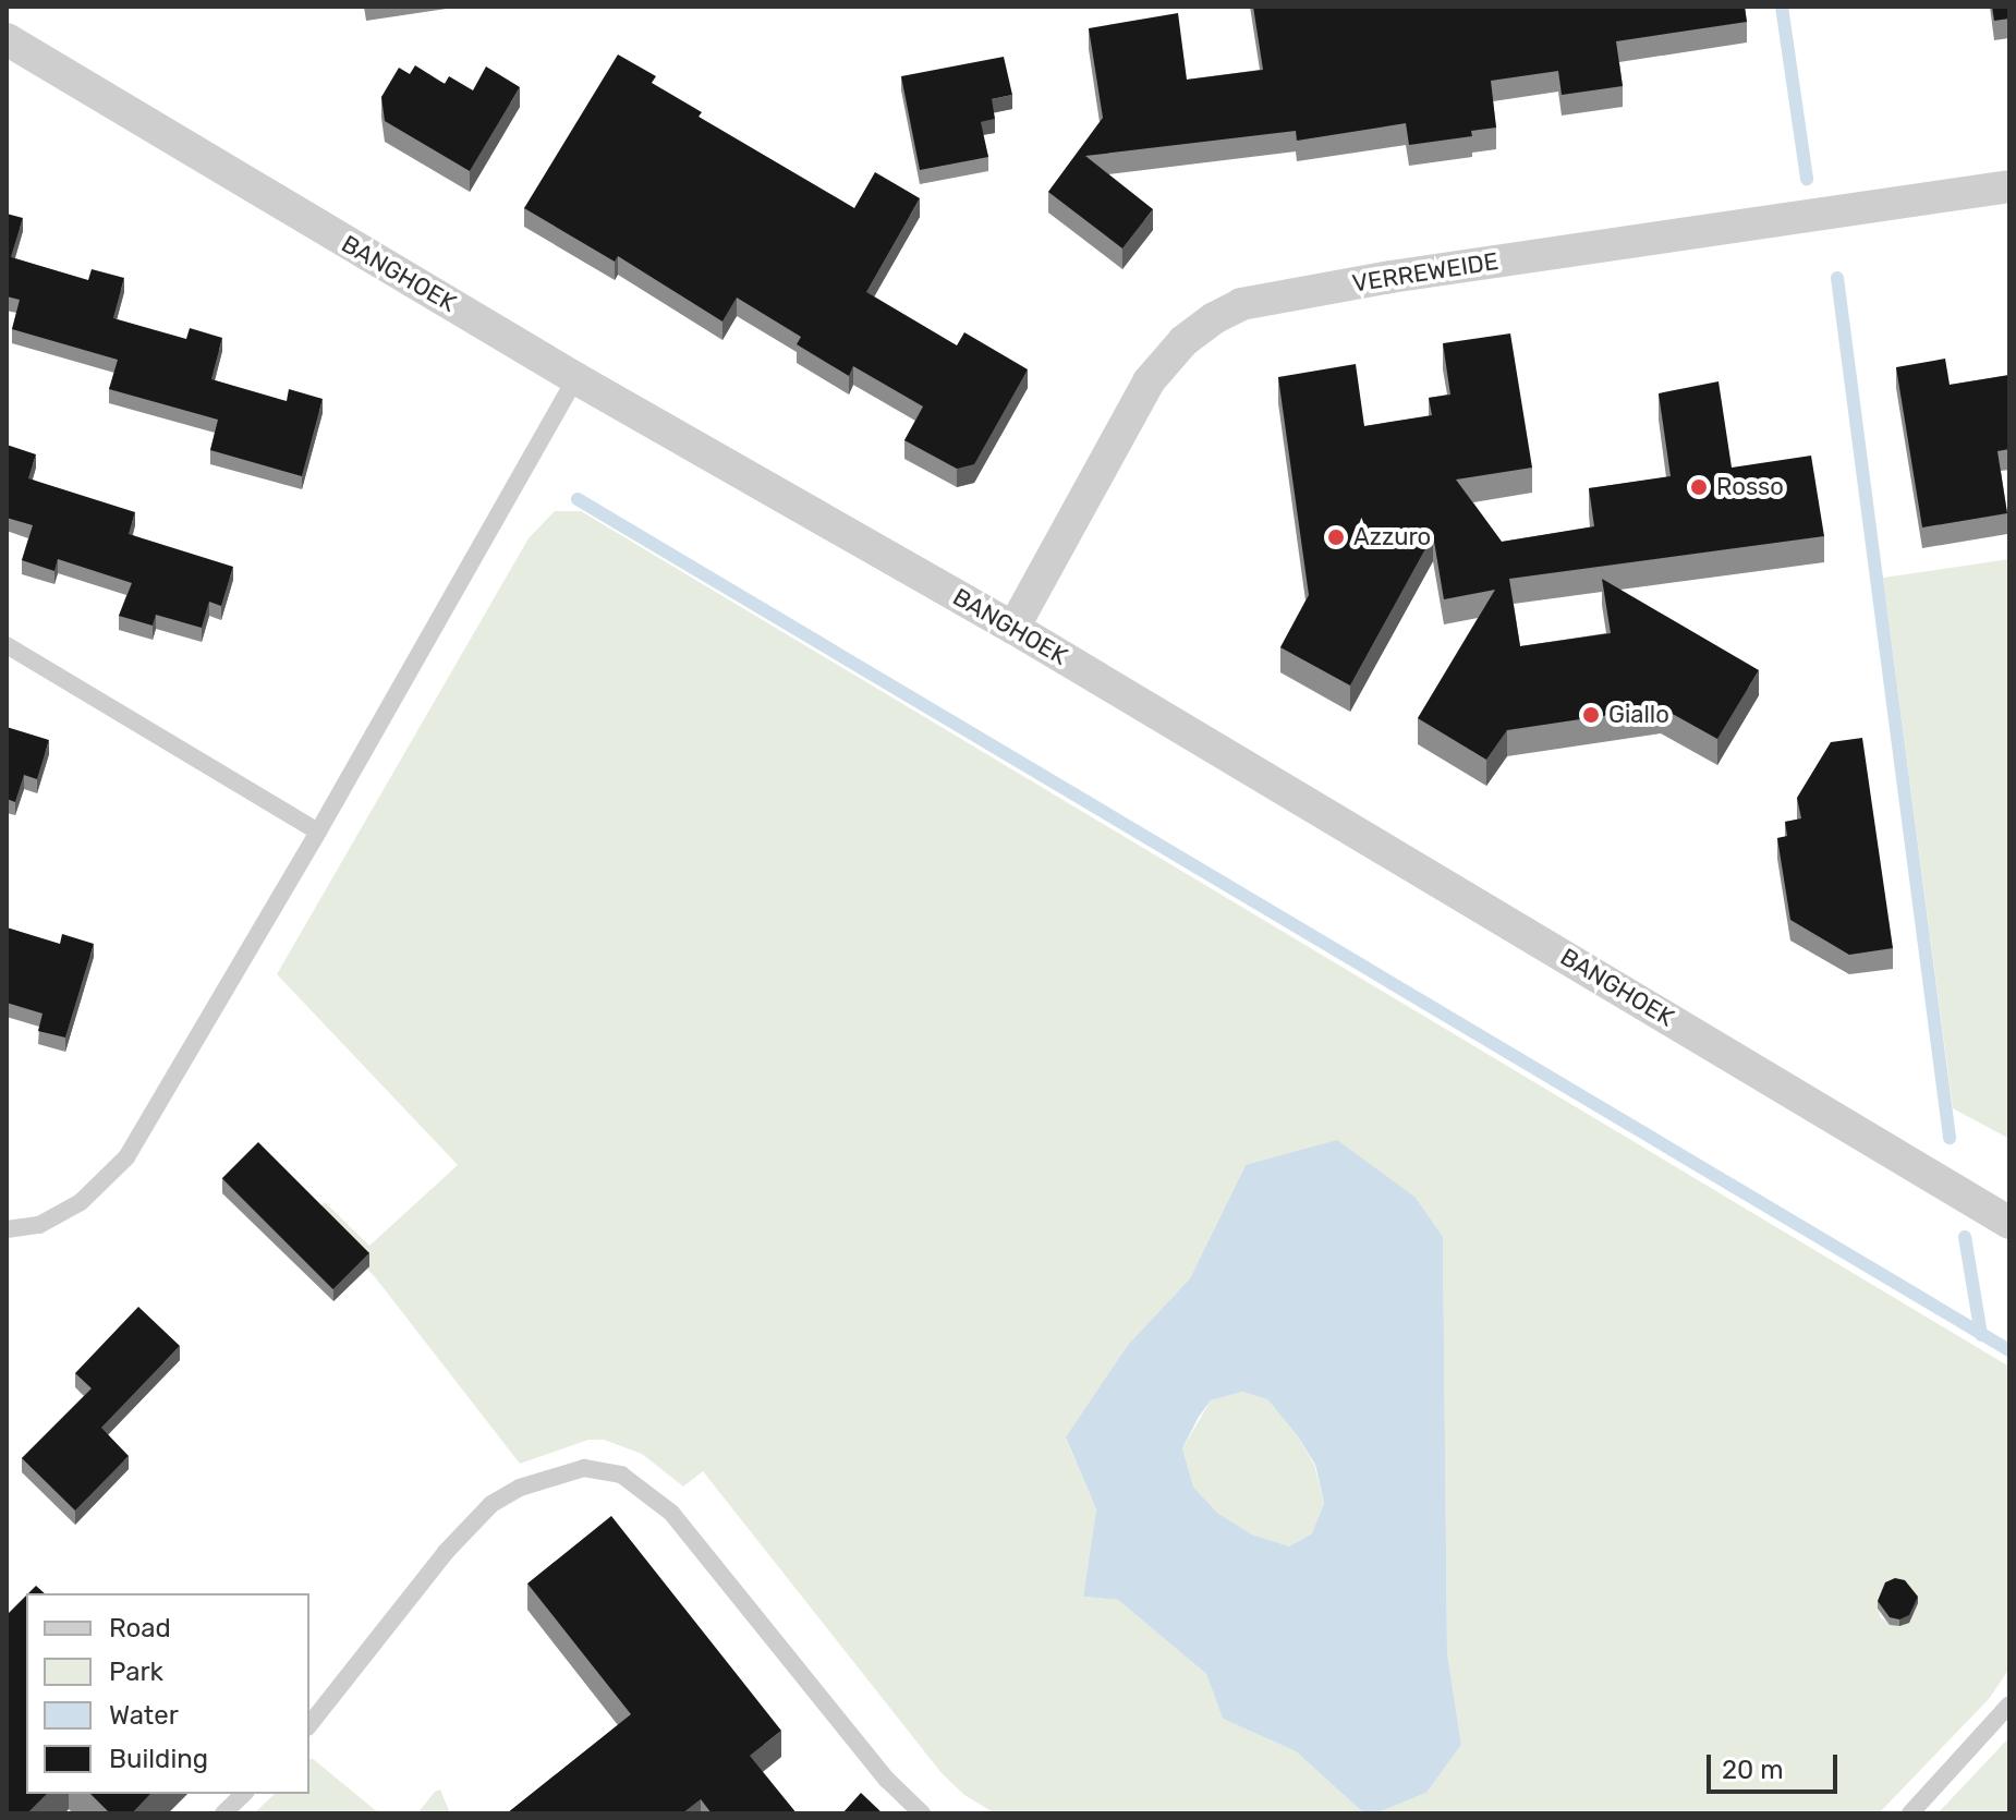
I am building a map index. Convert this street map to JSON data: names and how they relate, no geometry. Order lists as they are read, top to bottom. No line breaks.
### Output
{"streets":{"street":["VERREWEIDE","BANGHOEK"]},"crossings":[["VERREWEIDE","BANGHOEK"]],"places":["Rosso","Azzuro","Giallo"],"legend":["Road","Park","Water","Building"],"scale_bar":"20 m"}
